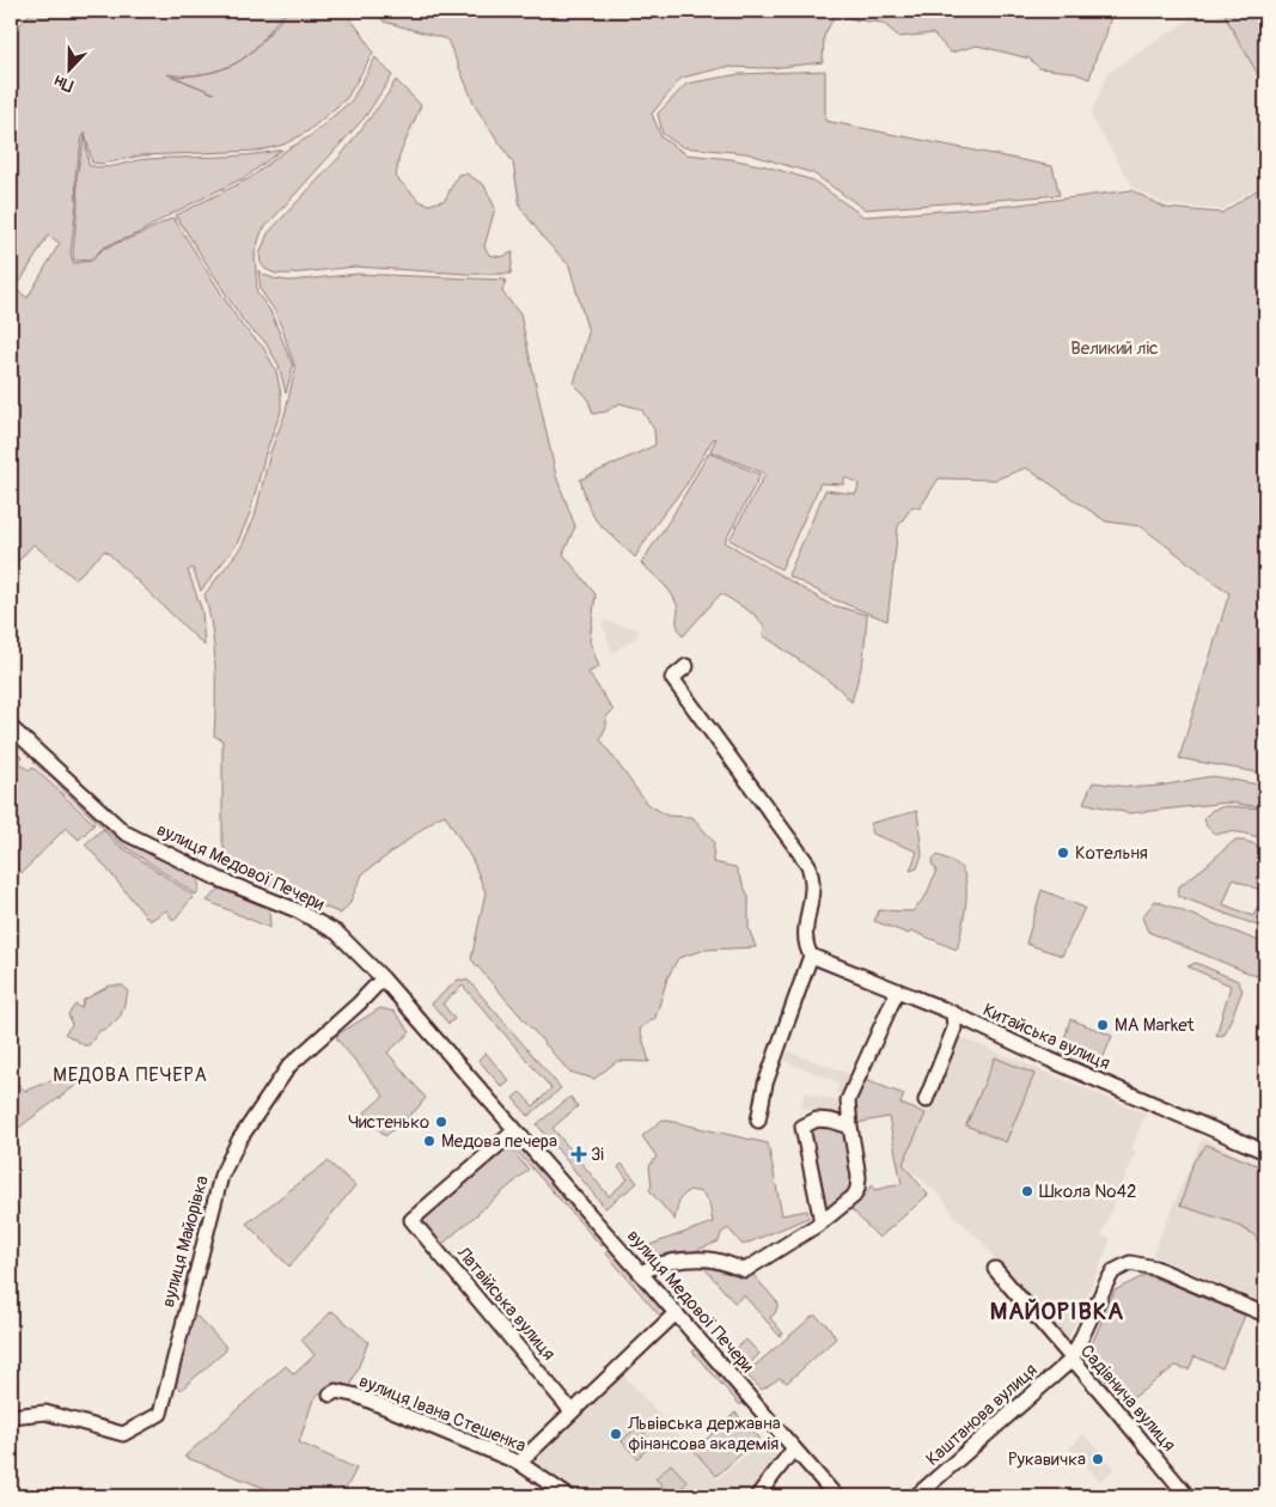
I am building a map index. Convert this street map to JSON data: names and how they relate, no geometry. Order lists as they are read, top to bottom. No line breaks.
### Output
{"streets":{"street":["вулиця Медової Печери","Китайська вулиця","вулиця Майорівка","Латвійська вулиця","Садівнича вулиця","вулиця Івана Стешенка","Каштанова вулиця"]},"crossings":[["вулиця Медової Печери","вулиця Майорівка"],["вулиця Медової Печери","Латвійська вулиця"],["Садівнича вулиця","Каштанова вулиця"]],"districts":["МЕДОВА ПЕЧЕРА","МАЙОРІВКА"],"parks":["Великий ліс"],"places":{"other":["Котельня","MA Market","Чистенько","Медова печера","Школа №42","Львівська державна фінансова академія","Рукавичка"],"health":["3і"]},"north":"bottom"}
